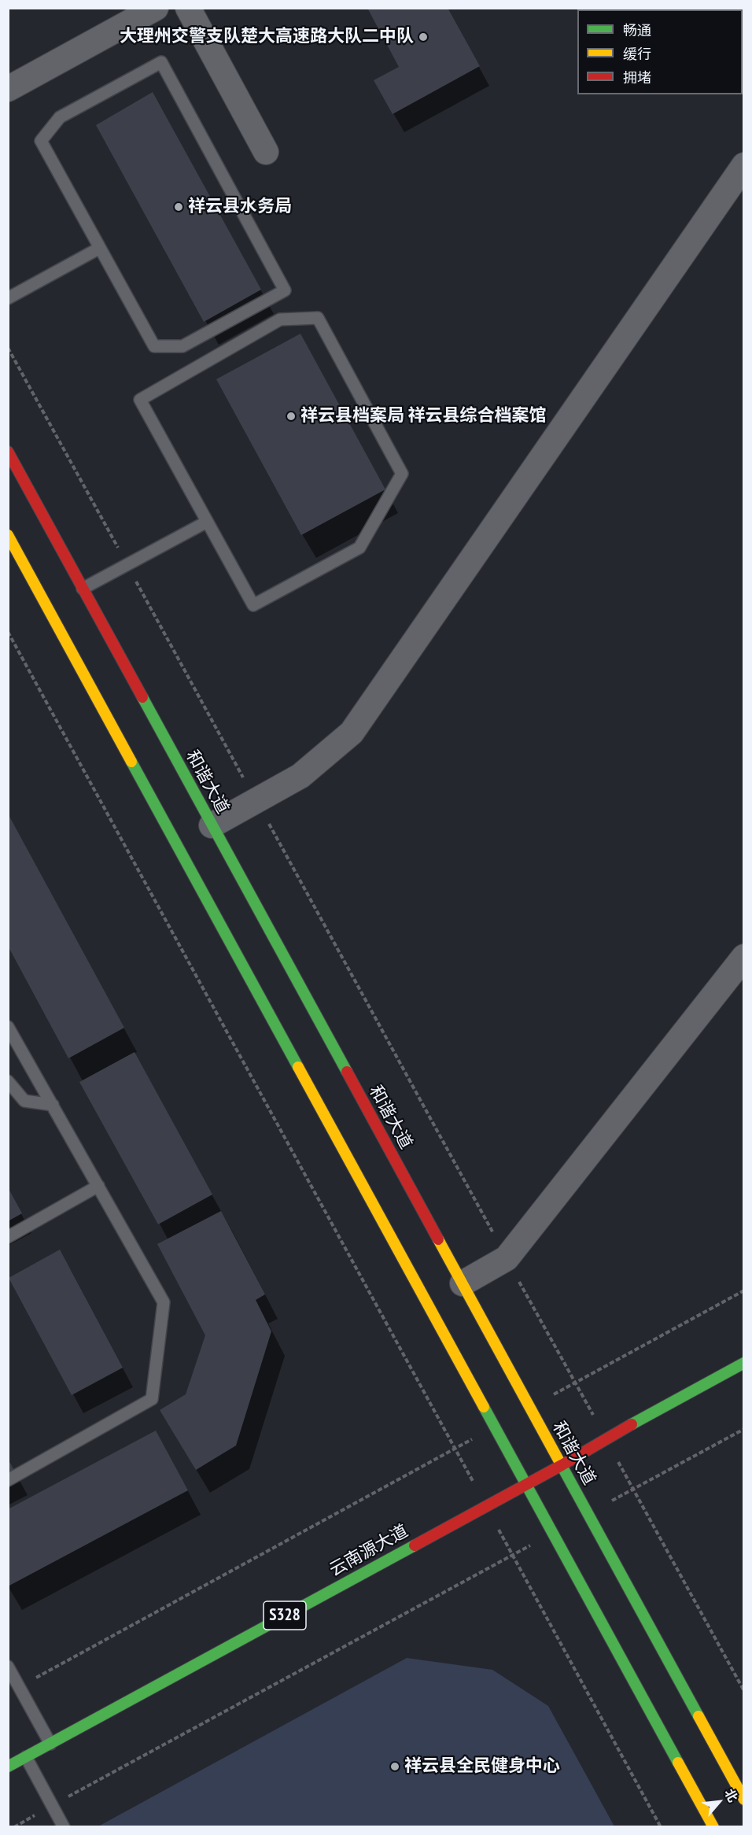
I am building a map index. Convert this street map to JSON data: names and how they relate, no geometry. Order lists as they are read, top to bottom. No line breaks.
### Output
{"streets":{"main road":["和谐大道","云南源大道","S328"]},"crossings":[["和谐大道","云南源大道"]],"places":["大理州交警支队楚大高速路大队二中队","祥云县水务局","祥云县档案局 祥云县综合档案馆","祥云县全民健身中心"],"legend":["畅通","缓行","拥堵"],"north":"top right"}
